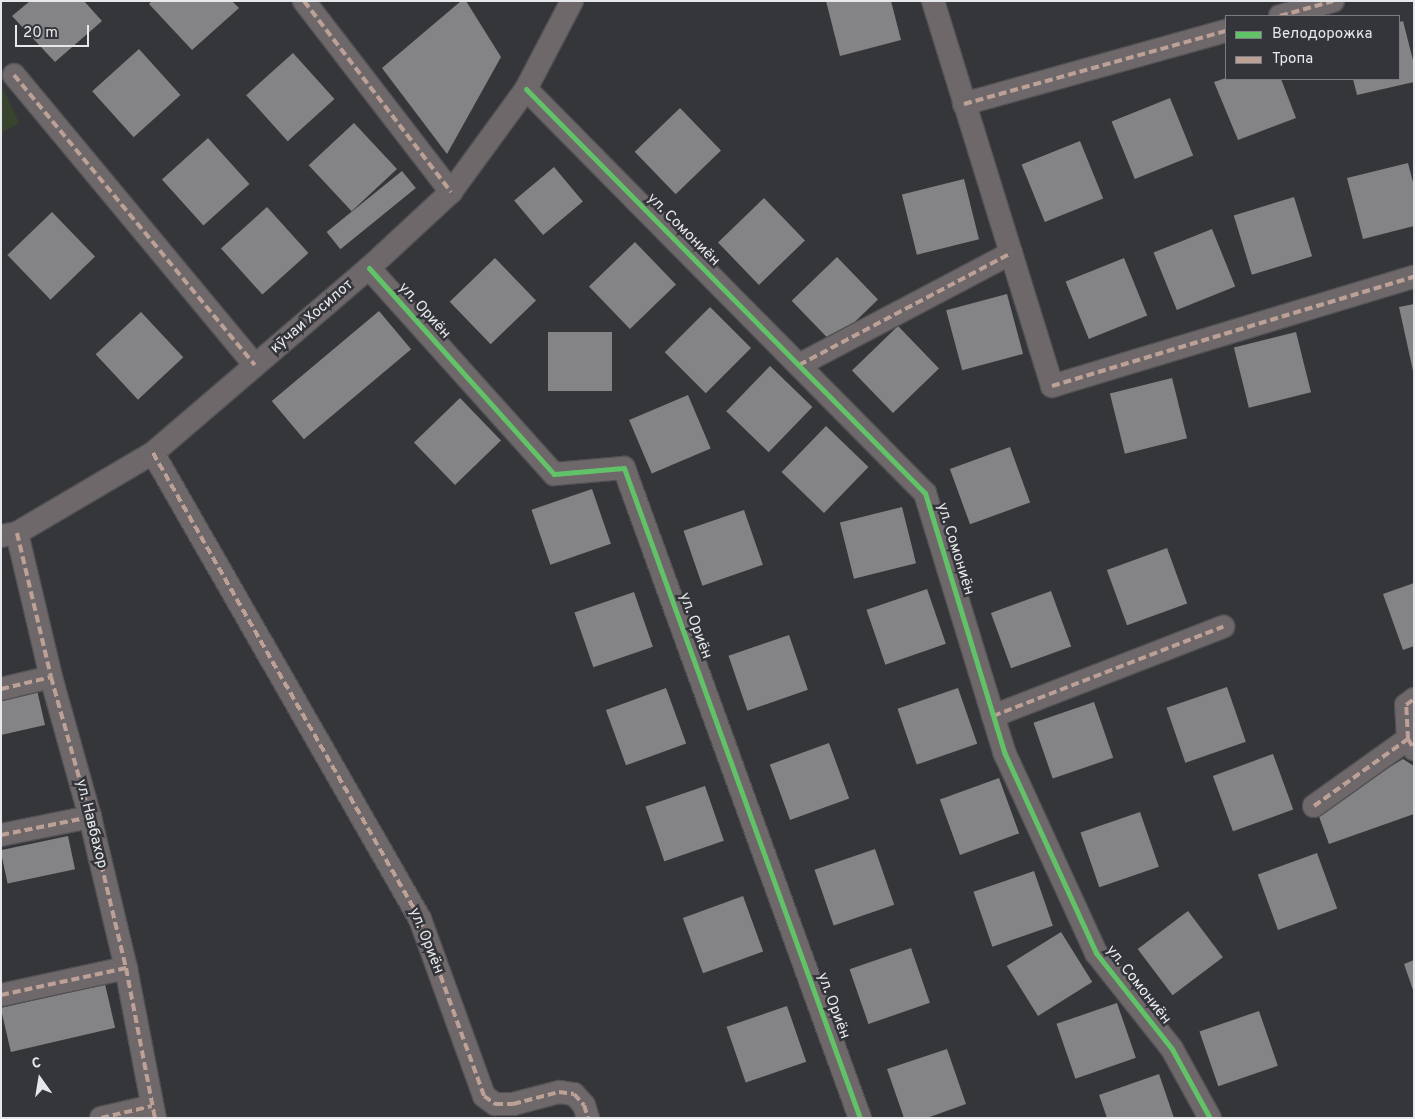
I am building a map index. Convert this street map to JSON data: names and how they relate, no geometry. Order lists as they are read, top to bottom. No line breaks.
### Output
{"streets":{"street":["ул. Сомониён","ул. Ориён","кӯчаи Хосилот","ул. Навбахор"]},"crossings":[["ул. Сомониён","кӯчаи Хосилот"],["ул. Ориён","кӯчаи Хосилот"],["кӯчаи Хосилот","ул. Навбахор"]],"legend":["Велодорожка","Тропа"],"scale_bar":"20 m","north":"top"}
